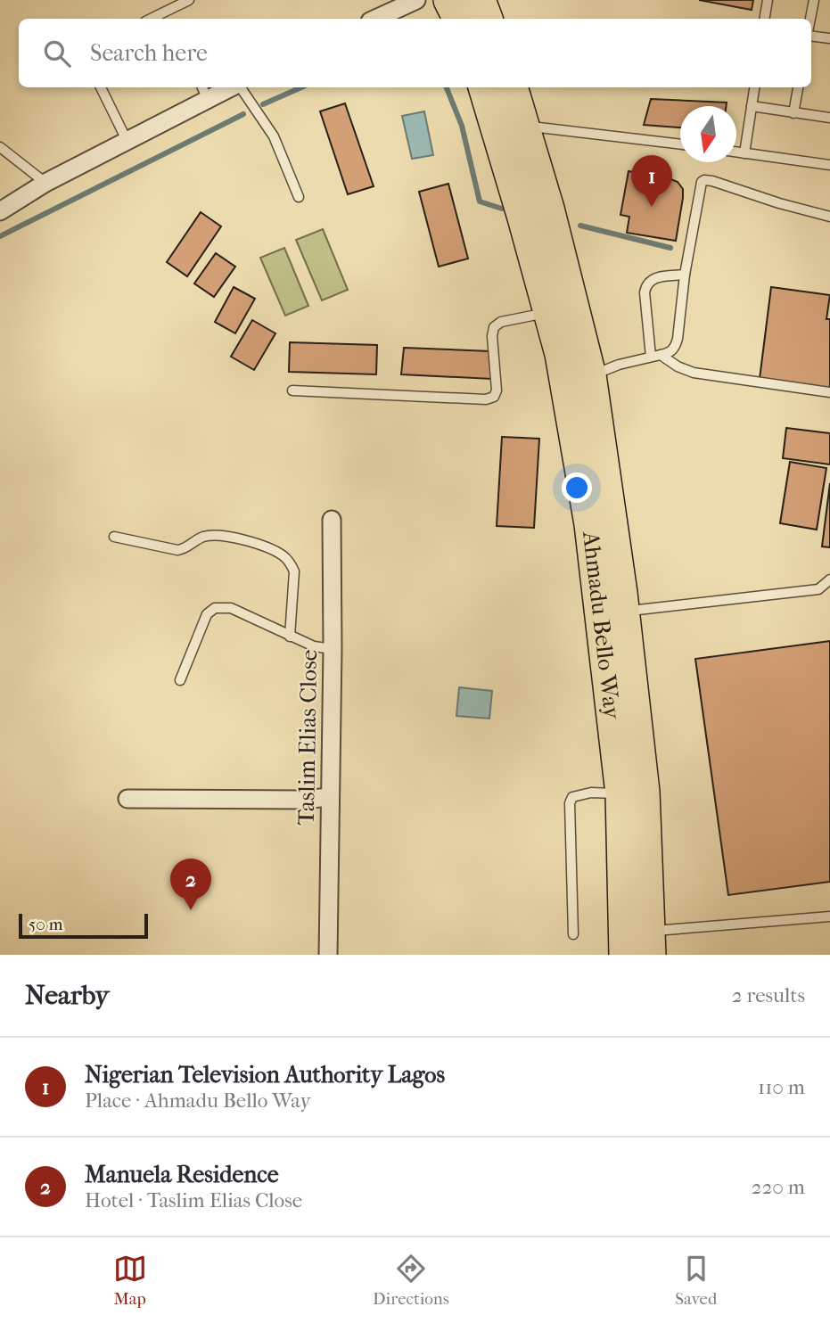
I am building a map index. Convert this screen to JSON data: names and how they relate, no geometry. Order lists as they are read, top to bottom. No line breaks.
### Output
{"streets":{"highway":["Ahmadu Bello Way"],"street":["Taslim Elias Close"]},"scale_bar":"50 m","north":"bottom","page":{"search":"Search here","pins":["1","2"],"scale":"50 m","heading":["Nearby","2 results"],"list":[{"mark":"1","name":"Nigerian Television Authority Lagos","note":"Place · Ahmadu Bello Way","value":"110 m"},{"mark":"2","name":"Manuela Residence","note":"Hotel · Taslim Elias Close","value":"220 m"}],"nav":["Map","Directions","Saved"]}}
